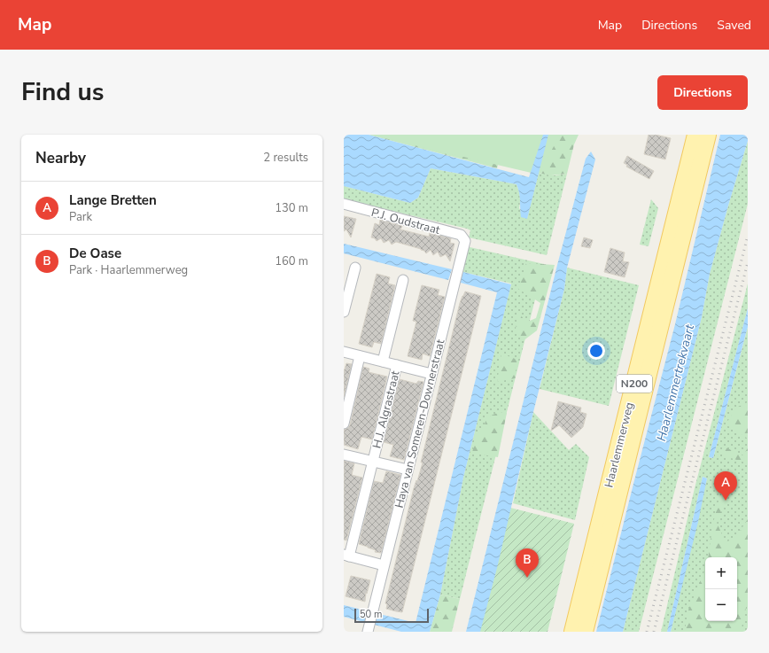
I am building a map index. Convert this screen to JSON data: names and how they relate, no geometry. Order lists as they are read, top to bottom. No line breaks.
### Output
{"streets":{"main road":["N200","Haarlemmerweg"],"street":["P.J. Oudstraat","H.J. Algrastraat","Haya van Someren-Downerstraat"]},"crossings":[["P.J. Oudstraat","Haya van Someren-Downerstraat"],["H.J. Algrastraat","Haya van Someren-Downerstraat"]],"water":["Haarlemmertrekvaart"],"scale_bar":"50 m","page":{"header":"Map","nav":["Map","Directions","Saved"],"title":"Find us","buttons":"Directions","heading":["Nearby","2 results"],"list":[{"mark":"A","name":"Lange Bretten","note":"Park","value":"130 m"},{"mark":"B","name":"De Oase","note":"Park · Haarlemmerweg","value":"160 m"}],"pins":["A","B"],"map_buttons":["+","−"],"scale":"50 m"}}
